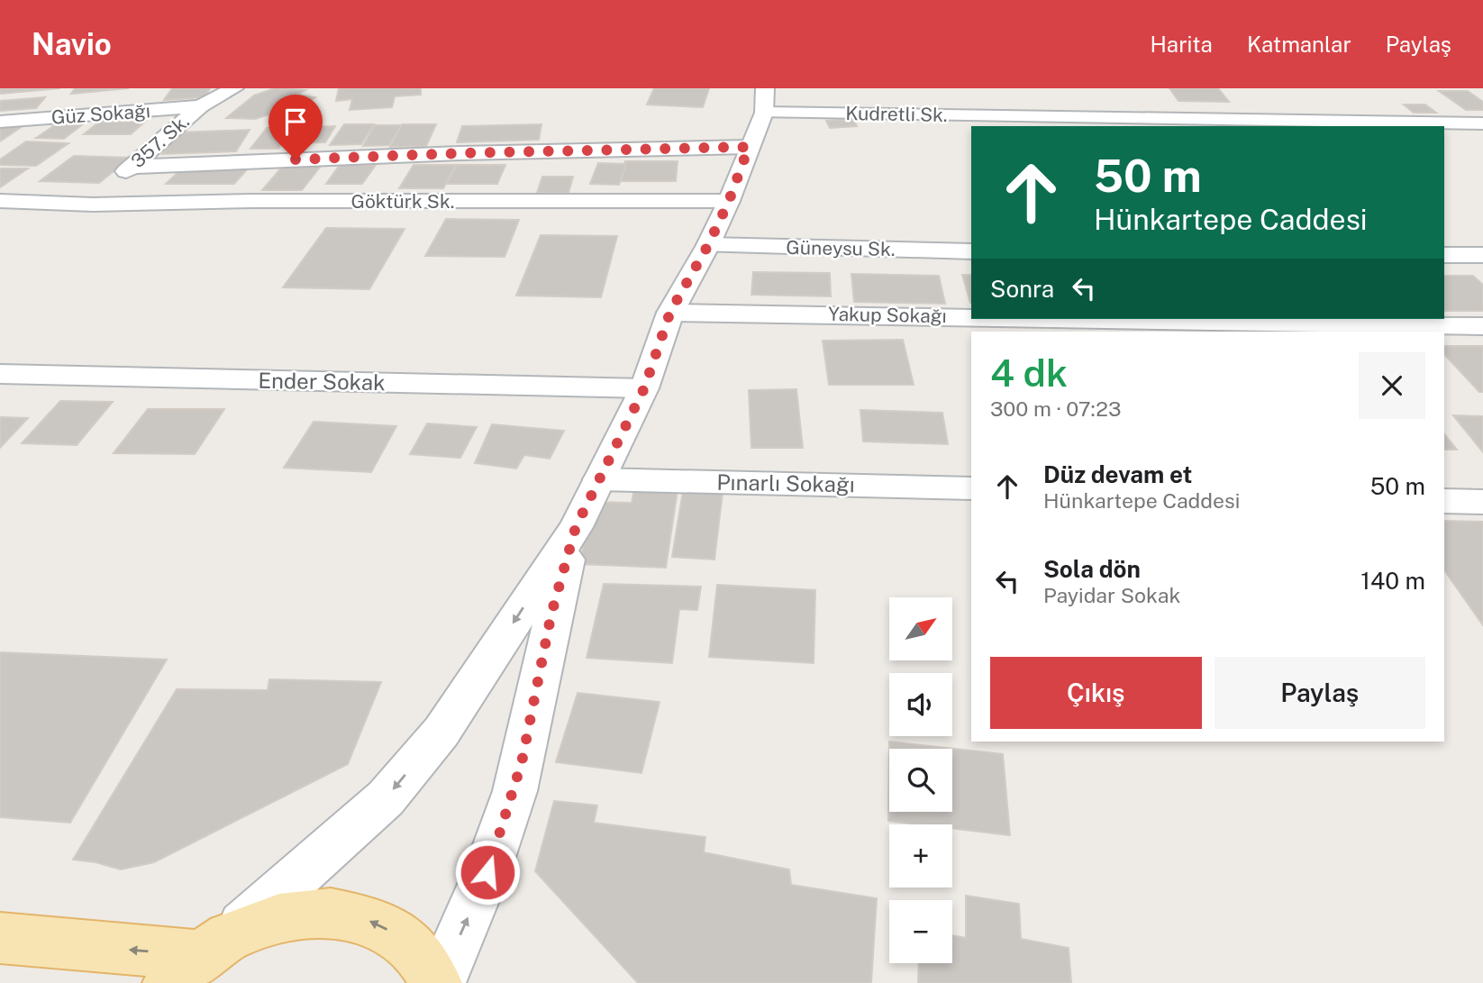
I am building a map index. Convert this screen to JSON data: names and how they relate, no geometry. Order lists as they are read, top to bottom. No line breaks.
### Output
{"streets":{"street":["Güz Sokağı","Kudretli Sk.","357. Sk.","Göktürk Sk.","Güneysu Sk.","Yakup Sokağı","Ender Sokak","Pınarlı Sokağı"]},"crossings":[["Güz Sokağı","357. Sk."],["357. Sk.","Göktürk Sk."]],"north":"top right","page":{"header":"Navio","nav":["Harita","Katmanlar","Paylaş"],"turn":["50 m","Hünkartepe Caddesi"],"then":"Sonra","heading":["4 dk","300 m · 07:23"],"list":[{"name":"Düz devam et","note":"Hünkartepe Caddesi","value":"50 m"},{"name":"Sola dön","note":"Payidar Sokak","value":"140 m"}],"map_buttons":["+","−"],"buttons":["Çıkış","Paylaş"]}}
